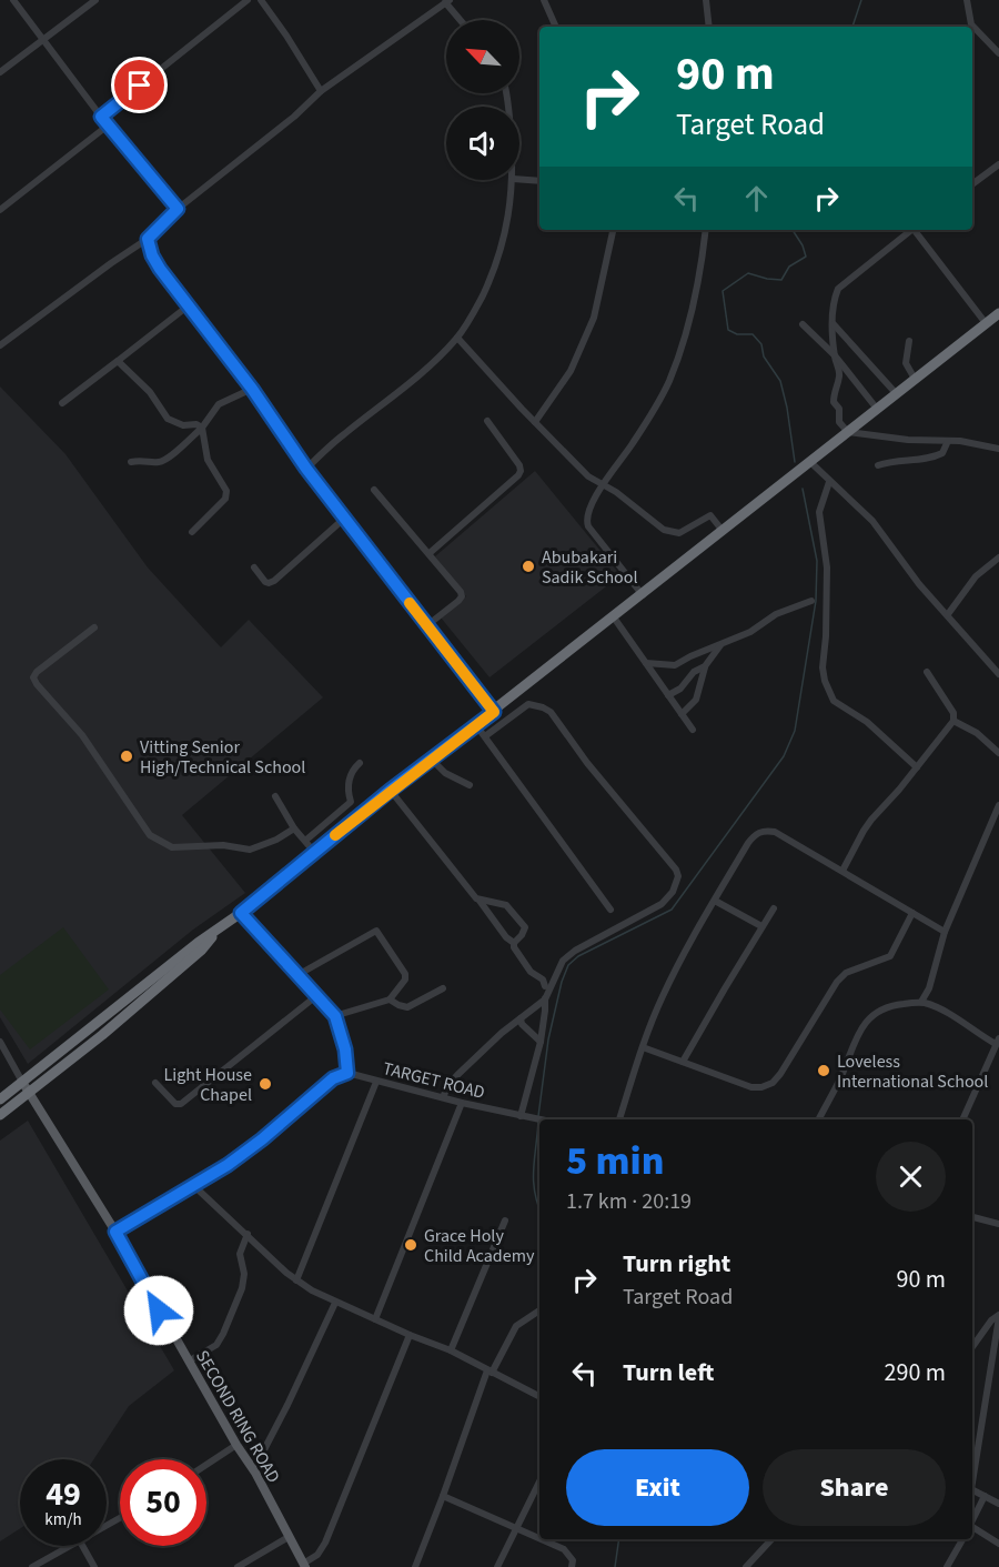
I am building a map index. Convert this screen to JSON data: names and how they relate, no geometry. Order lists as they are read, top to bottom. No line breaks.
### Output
{"streets":{"main road":["SECOND RING ROAD"],"street":["TARGET ROAD"]},"places":["Abubakari Sadik School","Vitting Senior High/Technical School","Loveless International School","Light House Chapel","Grace Holy Child Academy"],"north":"top left","page":{"turn":["90 m","Target Road"],"heading":["5 min","1.7 km · 20:19"],"list":[{"name":"Turn right","note":"Target Road","value":"90 m"},{"name":"Turn left","value":"290 m"}],"buttons":["Exit","Share"],"speed":"49 km/h","limit":"50"}}
